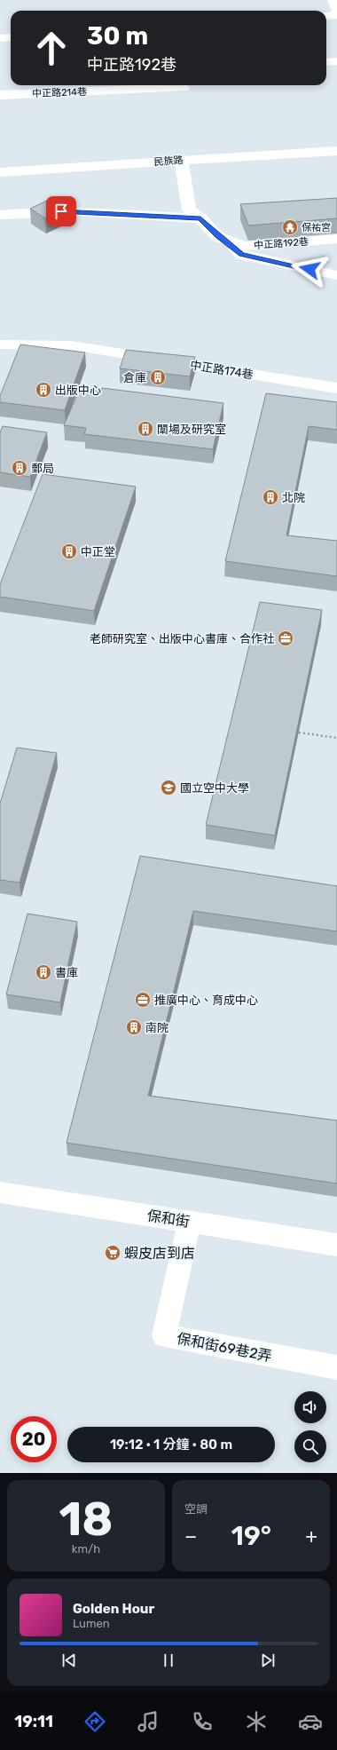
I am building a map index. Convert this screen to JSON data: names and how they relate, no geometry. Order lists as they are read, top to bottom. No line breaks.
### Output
{"streets":{"street":["中正路214巷","民族路","中正路192巷","中正路174巷","保和街","保和街69巷2弄"]},"crossings":[["民族路","中正路192巷"],["保和街","保和街69巷2弄"]],"places":{"temple":["保祐宮"],"building":["倉庫","出版中心","闈場及研究室","郵局","北院","中正堂","書庫","南院"],"office":["老師研究室、出版中心書庫、合作社","推廣中心、育成中心"],"school or university":["國立空中大學"],"supermarket":["蝦皮店到店"]},"page":{"turn":["30 m","中正路192巷"],"limit":"20","trip":"19:12 · 1 分鐘 · 80 m","tile":[["18","km/h"],"空調"],"heat":["−","19°","+"],"song":["Golden Hour","Lumen"],"tabs":"19:11"}}
